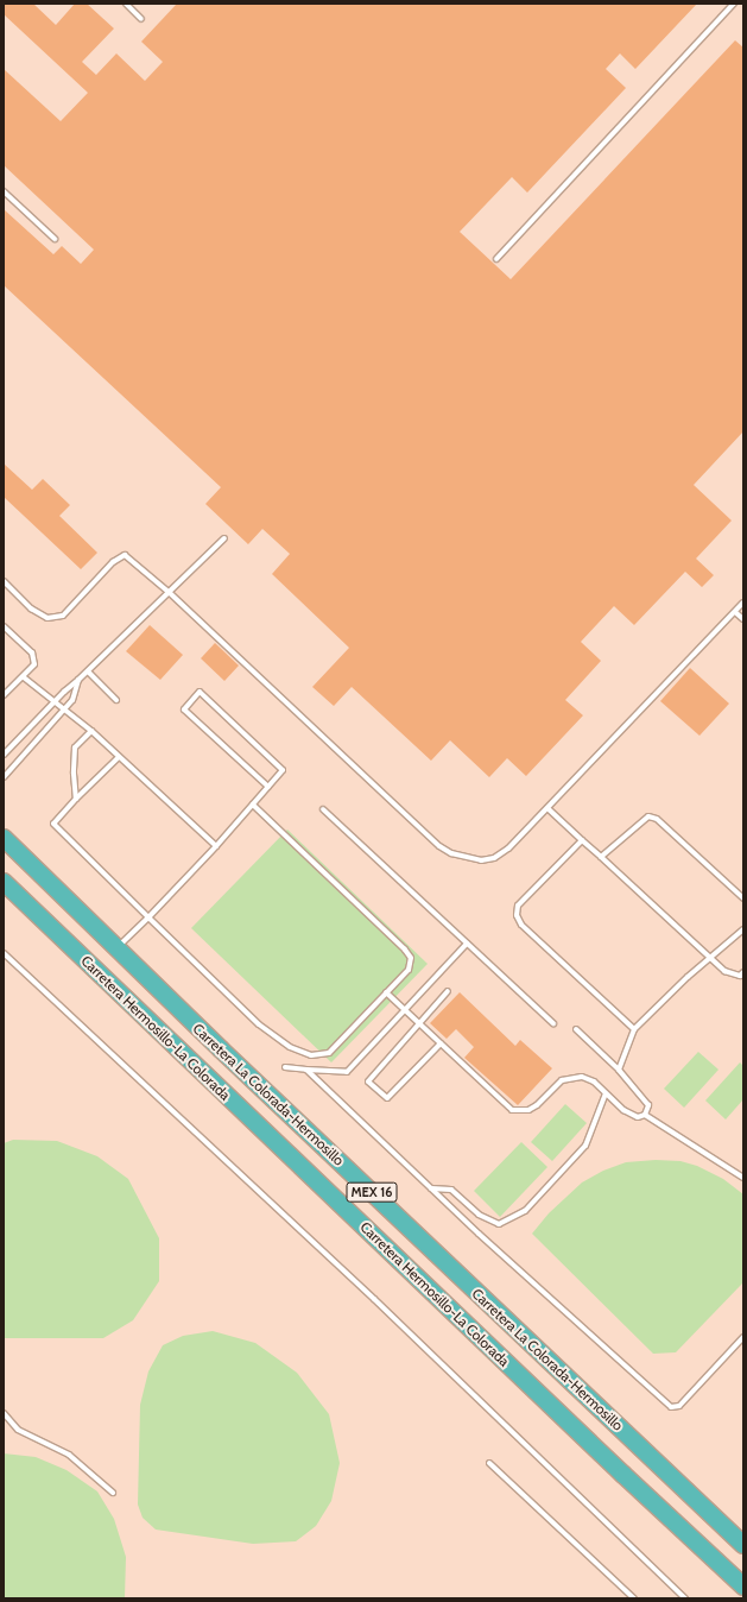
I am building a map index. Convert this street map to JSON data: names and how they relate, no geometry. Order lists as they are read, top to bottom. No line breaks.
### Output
{"streets":{"highway":["Carretera Hermosillo-La Colorada","Carretera La Colorada-Hermosillo","MEX 16"]}}
